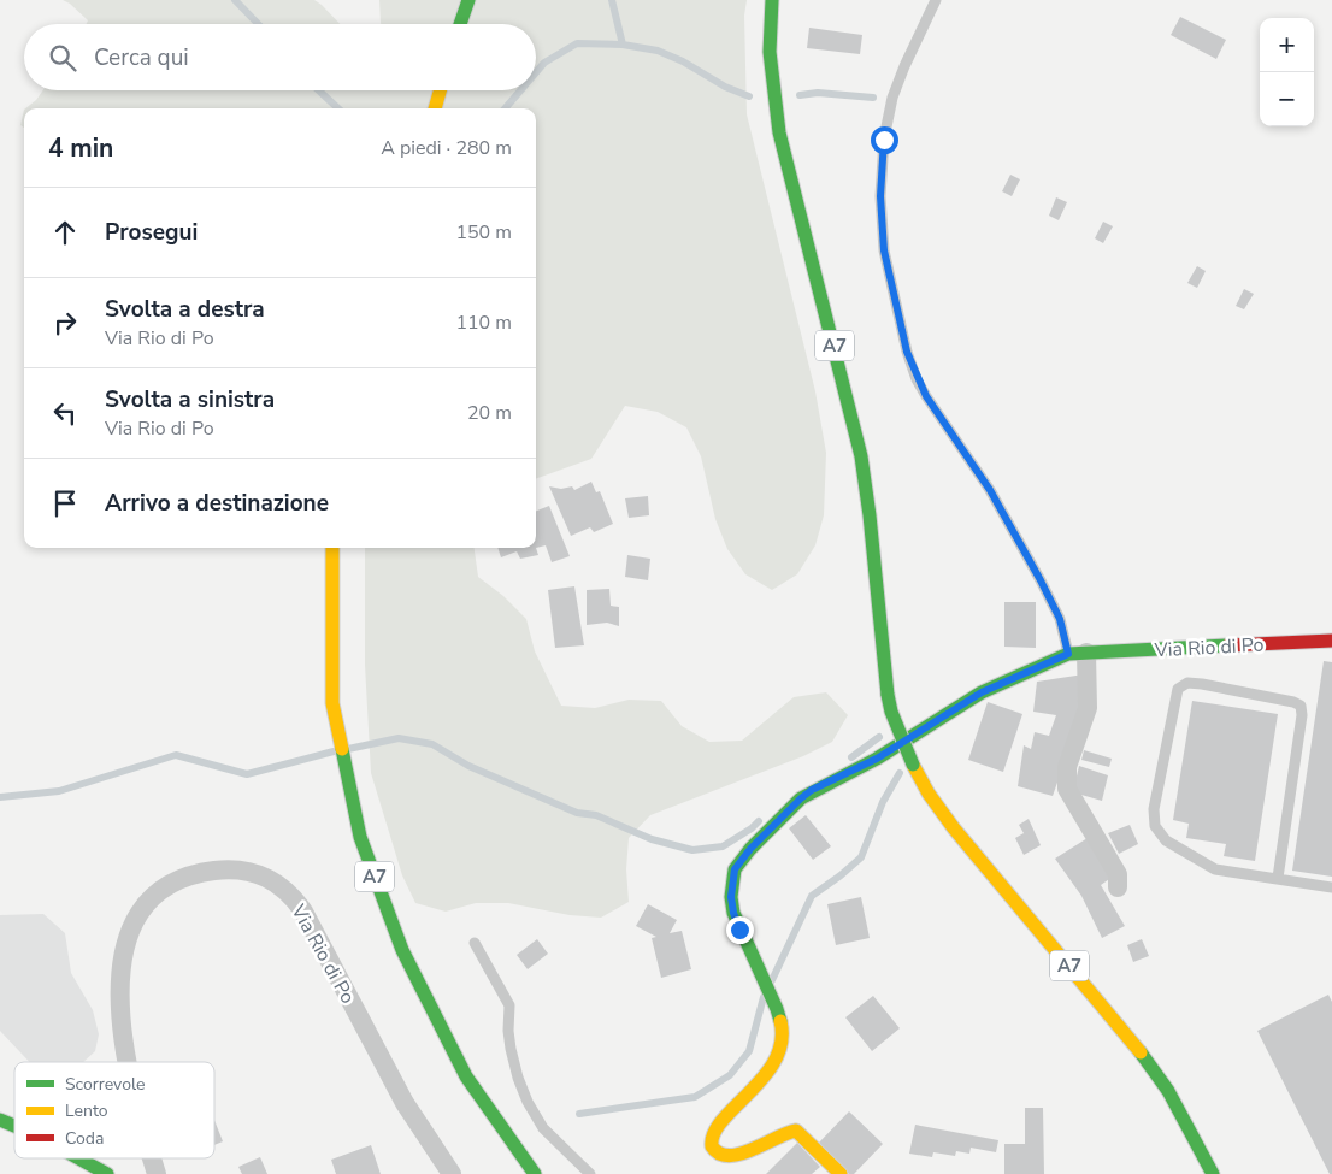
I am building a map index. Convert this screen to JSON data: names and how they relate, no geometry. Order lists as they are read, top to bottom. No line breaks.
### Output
{"streets":{"main road":["A7","Via Rio di Po"]},"legend":["Scorrevole","Lento","Coda"],"page":{"map_buttons":["+","−"],"search":"Cerca qui","heading":["4 min","A piedi · 280 m"],"list":[["Prosegui","150 m"],["Svolta a destra","Via Rio di Po","110 m"],["Svolta a sinistra","Via Rio di Po","20 m"],"Arrivo a destinazione"]}}
